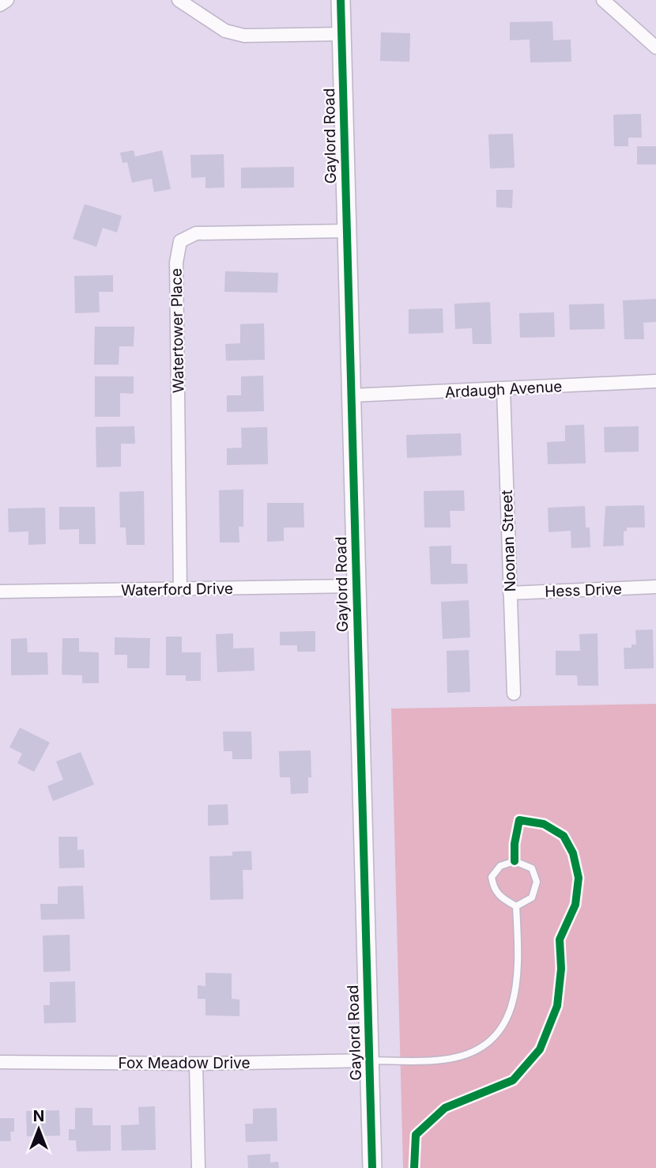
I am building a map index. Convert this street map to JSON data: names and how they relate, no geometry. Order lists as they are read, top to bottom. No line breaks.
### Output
{"streets":{"street":["Gaylord Road","Watertower Place","Ardaugh Avenue","Noonan Street","Waterford Drive","Hess Drive","Fox Meadow Drive"]},"crossings":[["Gaylord Road","Watertower Place"],["Gaylord Road","Ardaugh Avenue"],["Gaylord Road","Waterford Drive"],["Gaylord Road","Fox Meadow Drive"],["Watertower Place","Waterford Drive"],["Ardaugh Avenue","Noonan Street"],["Noonan Street","Hess Drive"]],"north":"top"}
